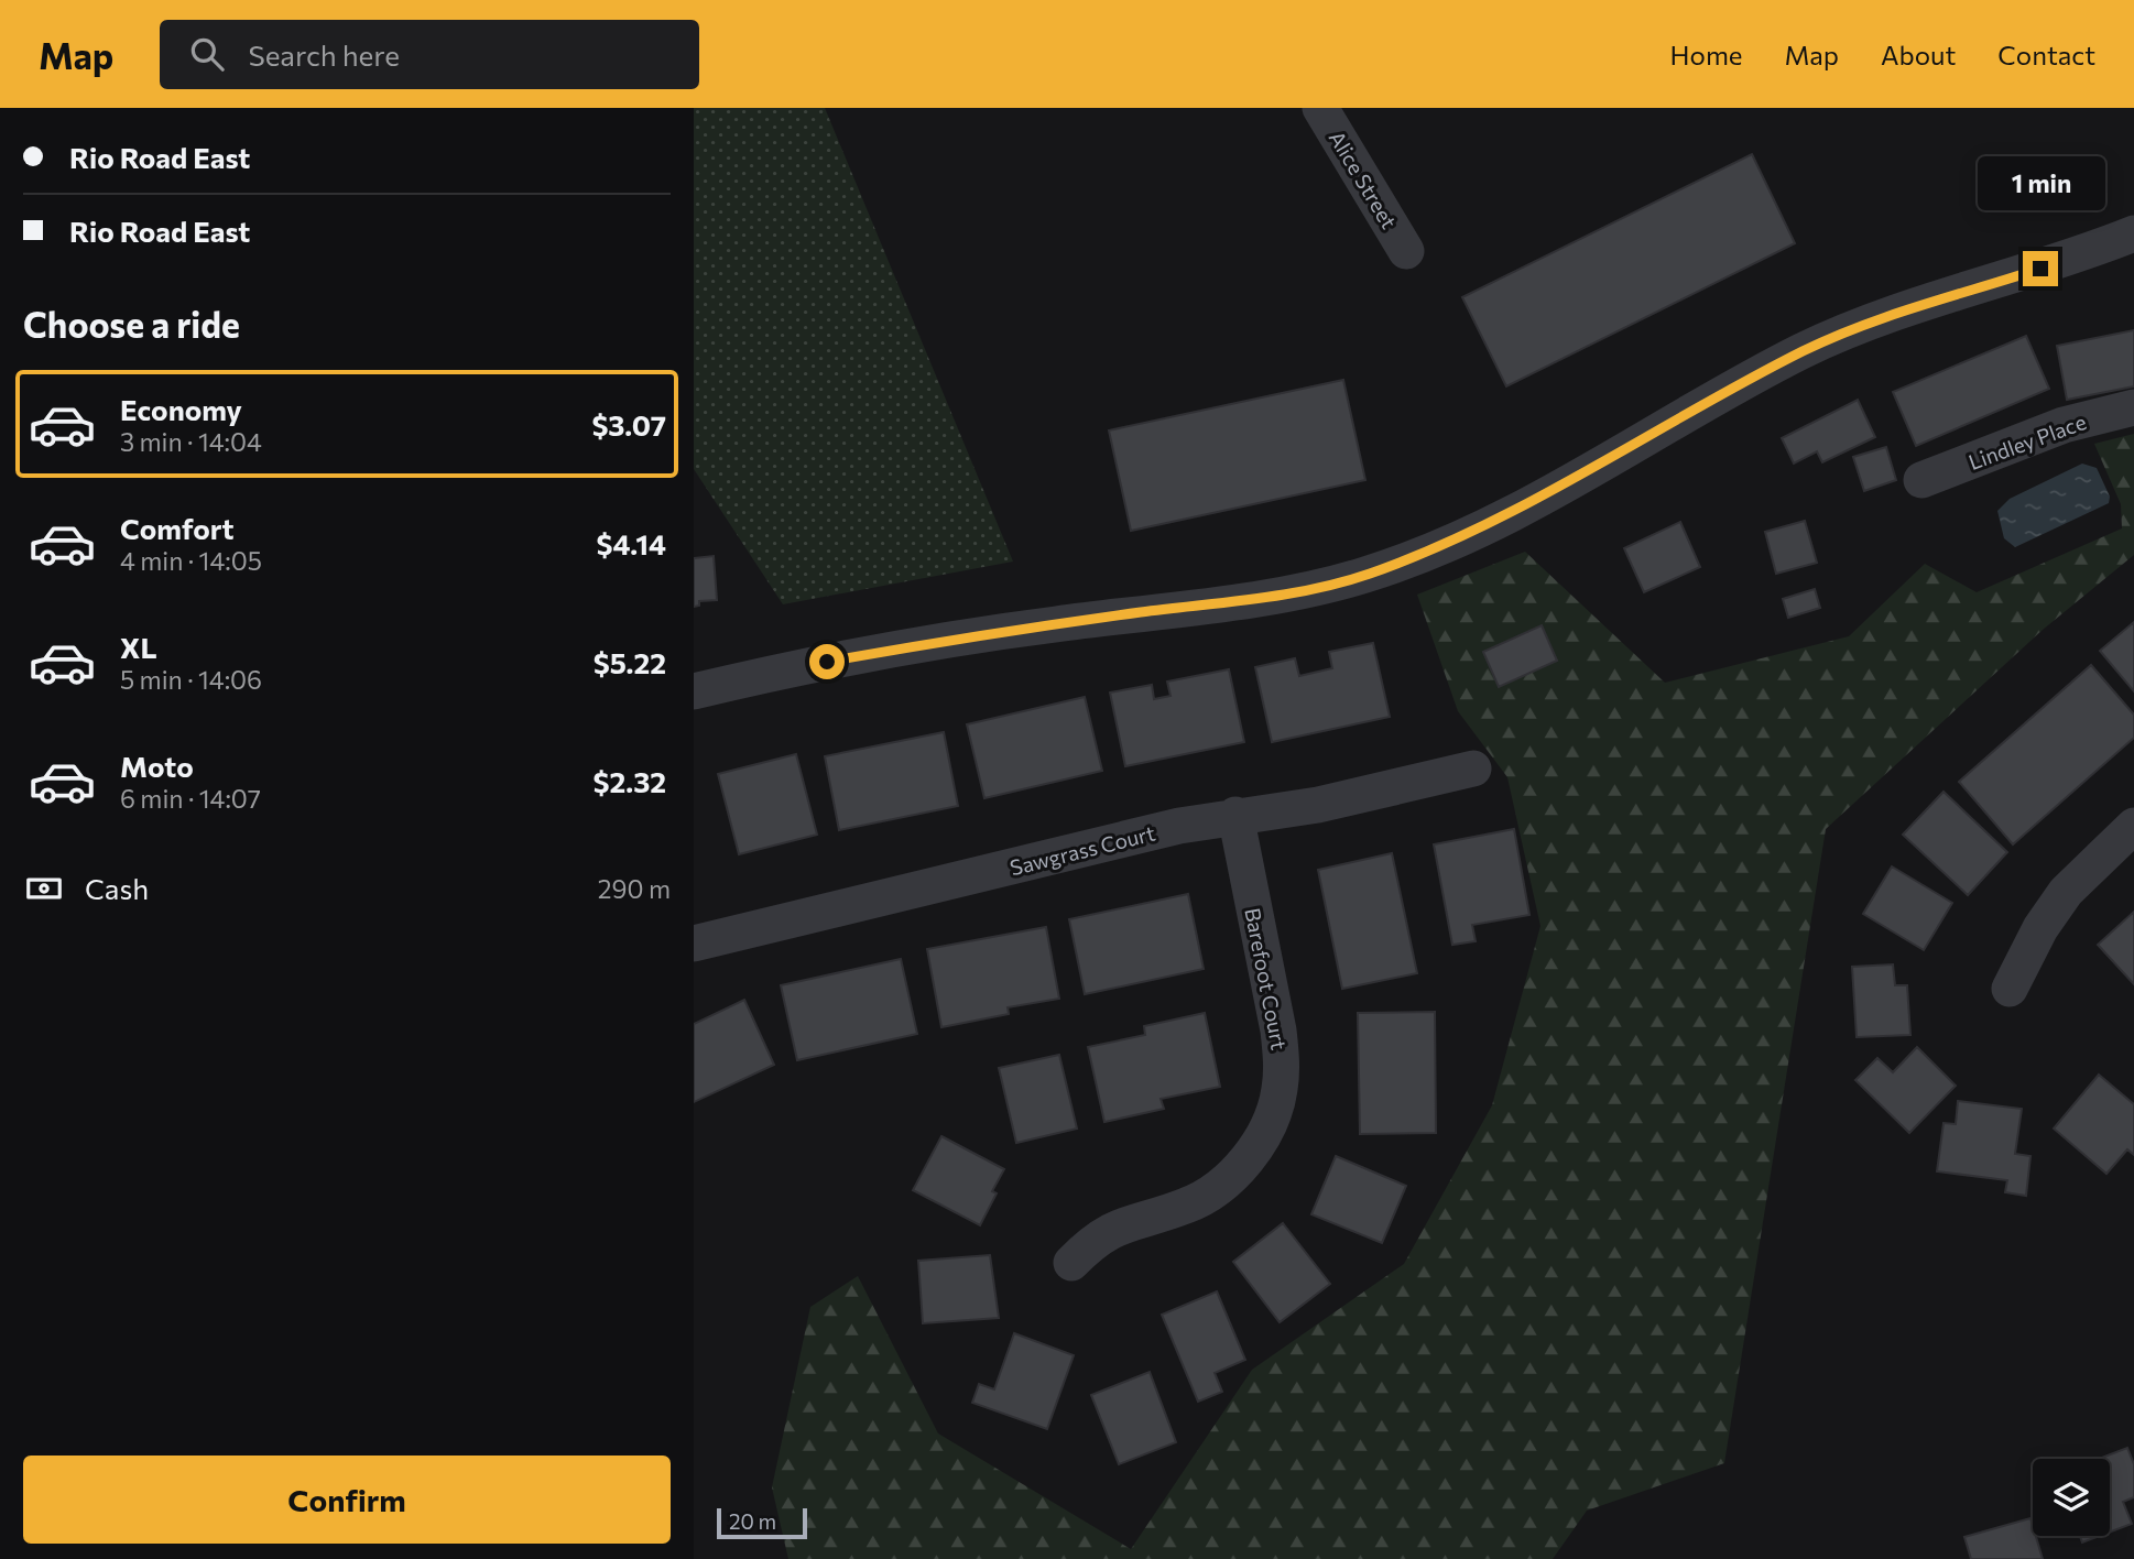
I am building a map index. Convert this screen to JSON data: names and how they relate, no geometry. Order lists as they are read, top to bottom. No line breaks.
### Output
{"streets":{"street":["Alice Street","Lindley Place","Sawgrass Court","Barefoot Court"]},"crossings":[["Sawgrass Court","Barefoot Court"]],"scale_bar":"20 m","page":{"header":"Map","search":"Search here","nav":["Home","Map","About","Contact"],"banner":["Rio Road East","Rio Road East"],"bubble":"1 min","heading":"Choose a ride","list":[{"name":"Economy","note":"3 min · 14:04","value":"$3.07"},{"name":"Comfort","note":"4 min · 14:05","value":"$4.14"},{"name":"XL","note":"5 min · 14:06","value":"$5.22"},{"name":"Moto","note":"6 min · 14:07","value":"$2.32"}],"pay":["Cash","290 m"],"buttons":"Confirm","scale":"20 m"}}
